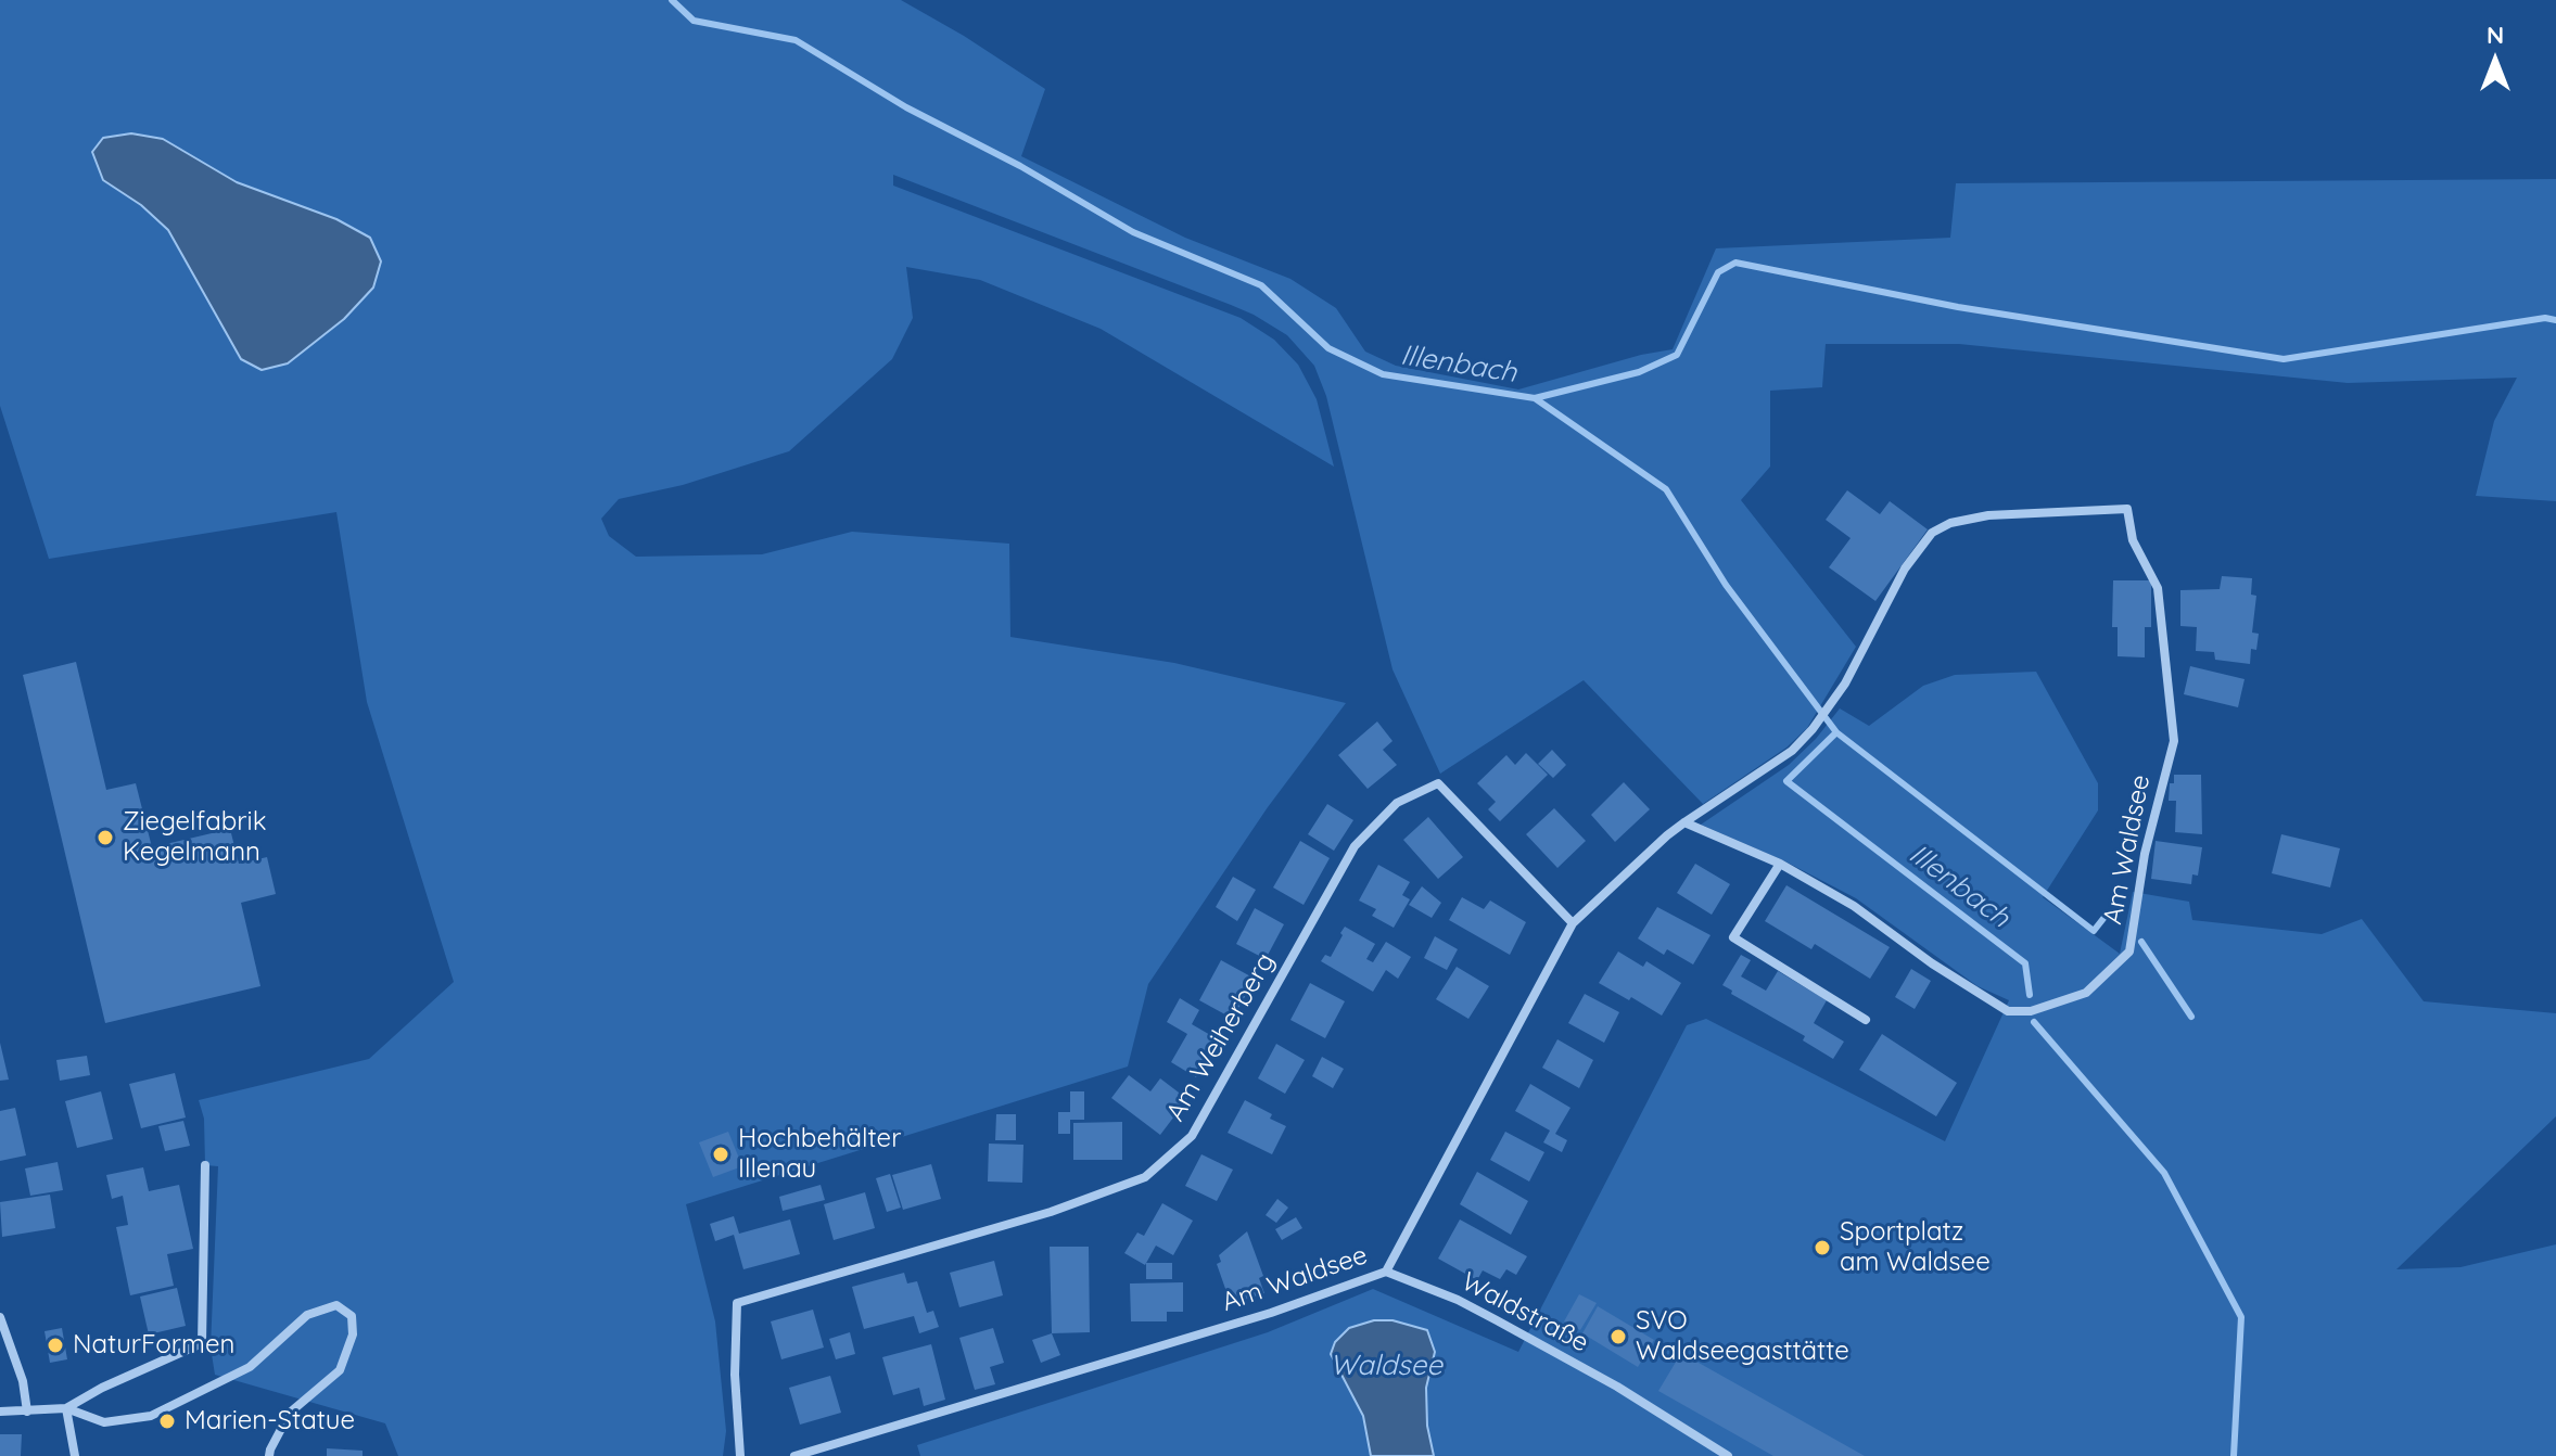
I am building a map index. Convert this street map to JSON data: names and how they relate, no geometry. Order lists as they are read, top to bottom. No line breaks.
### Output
{"streets":{"street":["Am Waldsee","Am Weiherberg","Waldstraße"]},"crossings":[["Am Waldsee","Am Weiherberg"],["Am Waldsee","Waldstraße"]],"water":["Illenbach","Waldsee"],"places":["Ziegelfabrik Kegelmann","Hochbehälter Illenau","Sportplatz am Waldsee","SVO Waldseegasttätte","NaturFormen","Marien-Statue"],"north":"top"}
